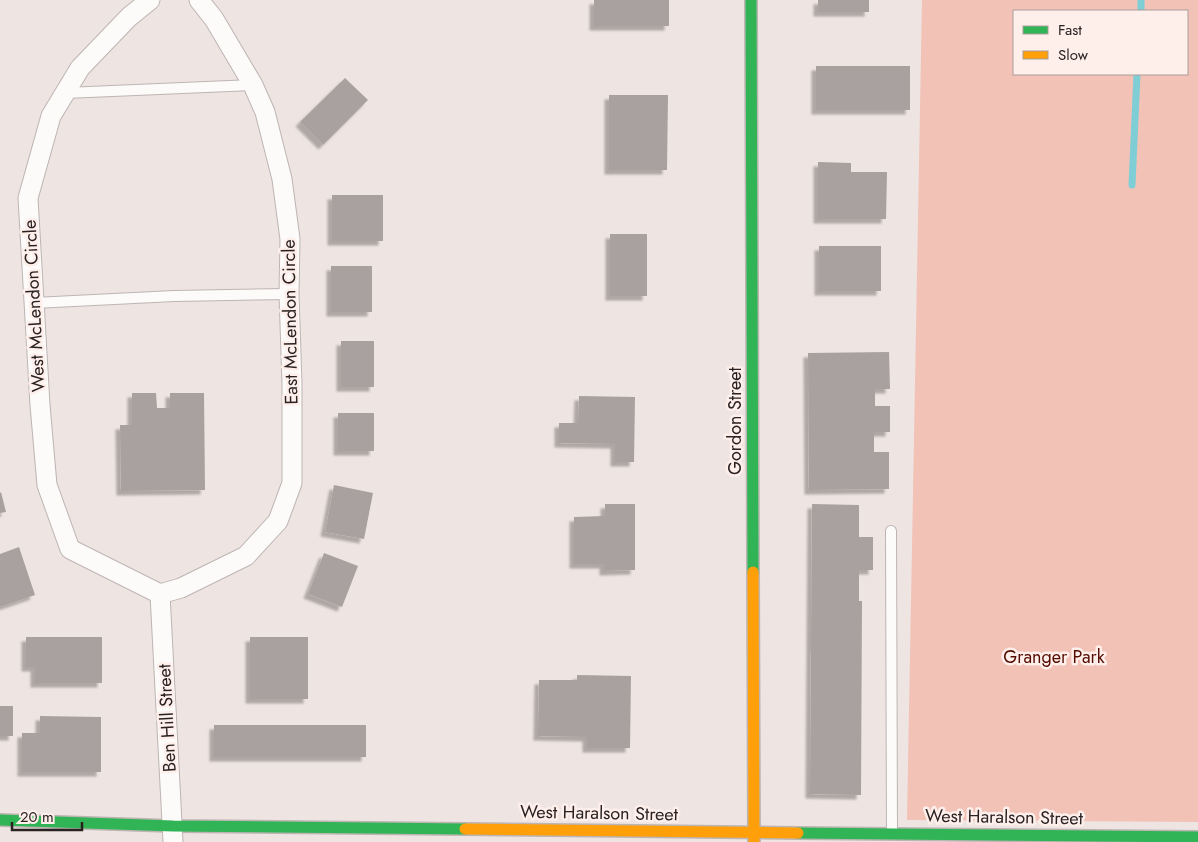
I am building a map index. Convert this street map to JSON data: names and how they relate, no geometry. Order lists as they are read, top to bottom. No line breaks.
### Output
{"streets":{"street":["West McLendon Circle","East McLendon Circle","Gordon Street","Ben Hill Street","West Haralson Street"]},"crossings":[["West McLendon Circle","East McLendon Circle"],["West McLendon Circle","Ben Hill Street"],["East McLendon Circle","Ben Hill Street"],["Gordon Street","West Haralson Street"],["Ben Hill Street","West Haralson Street"]],"parks":["Granger Park"],"legend":["Fast","Slow"],"scale_bar":"20 m"}
